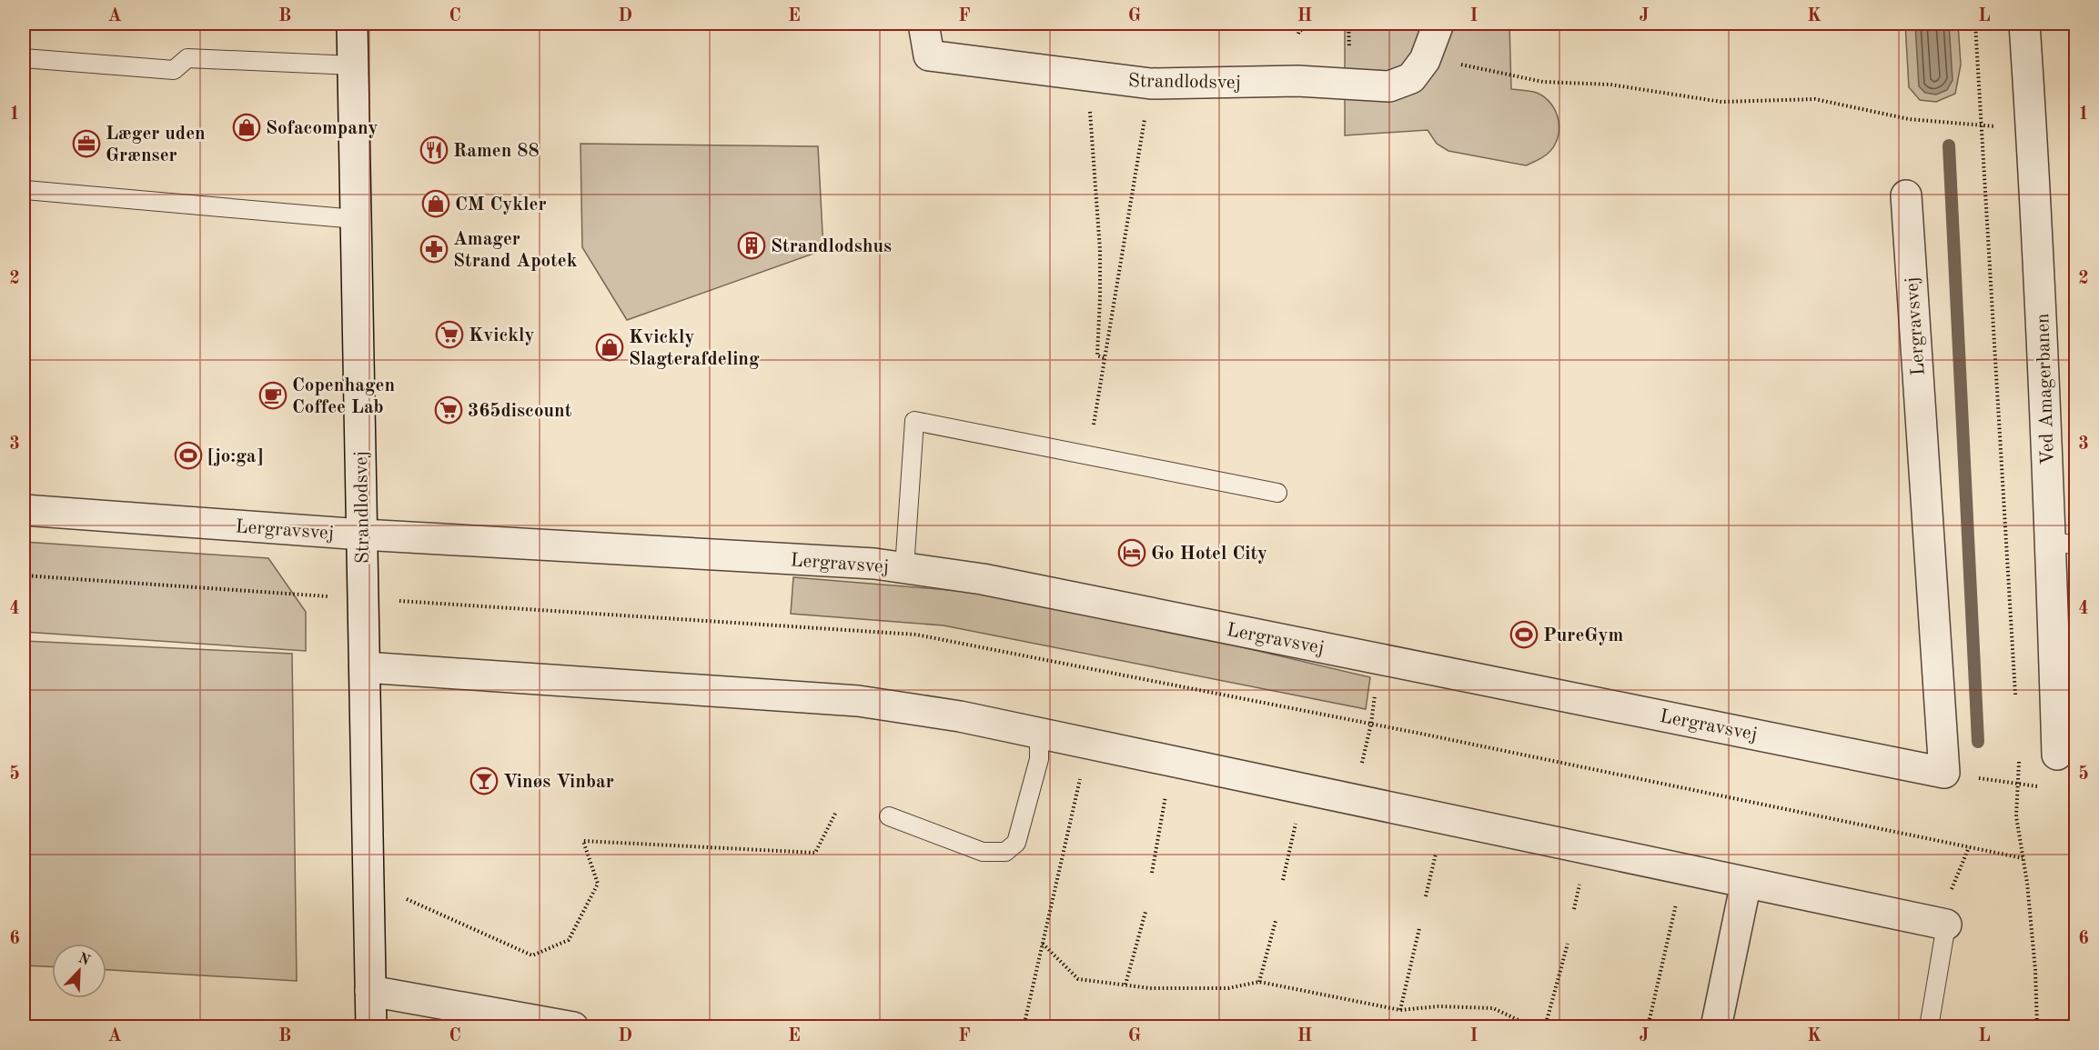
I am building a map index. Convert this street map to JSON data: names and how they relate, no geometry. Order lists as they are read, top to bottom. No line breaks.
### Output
{"streets":{"street":["Strandlodsvej","Lergravsvej","Ved Amagerbanen"]},"crossings":[["Strandlodsvej","Lergravsvej"]],"places":{"shop":["Sofacompany","CM Cykler","Kvickly Slagterafdeling"],"office":["Læger uden Grænser"],"restaurant":["Ramen 88"],"building":["Strandlodshus"],"pharmacy":["Amager Strand Apotek"],"supermarket":["Kvickly","365discount"],"cafe":["Copenhagen Coffee Lab"],"sports":["[jo:ga]","PureGym"],"hotel":["Go Hotel City"],"bar":["Vinøs Vinbar"]},"north":"top right","grid":{"columns":["A","B","C","D","E","F","G","H","I","J","K","L"],"rows":["1","2","3","4","5","6"]}}
